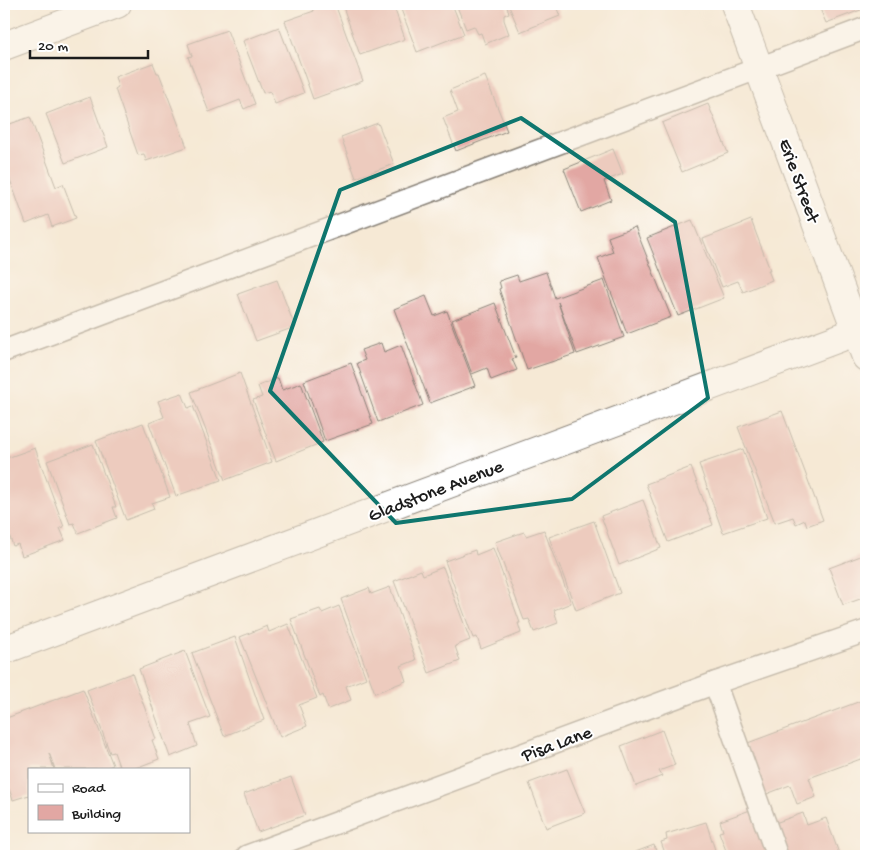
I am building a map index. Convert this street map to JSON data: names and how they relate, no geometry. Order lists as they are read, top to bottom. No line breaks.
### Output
{"streets":{"street":["Erie Street","Gladstone Avenue"],"lane":["Pisa Lane"]},"crossings":[["Erie Street","Gladstone Avenue"]],"legend":["Road","Building"],"scale_bar":"20 m"}
